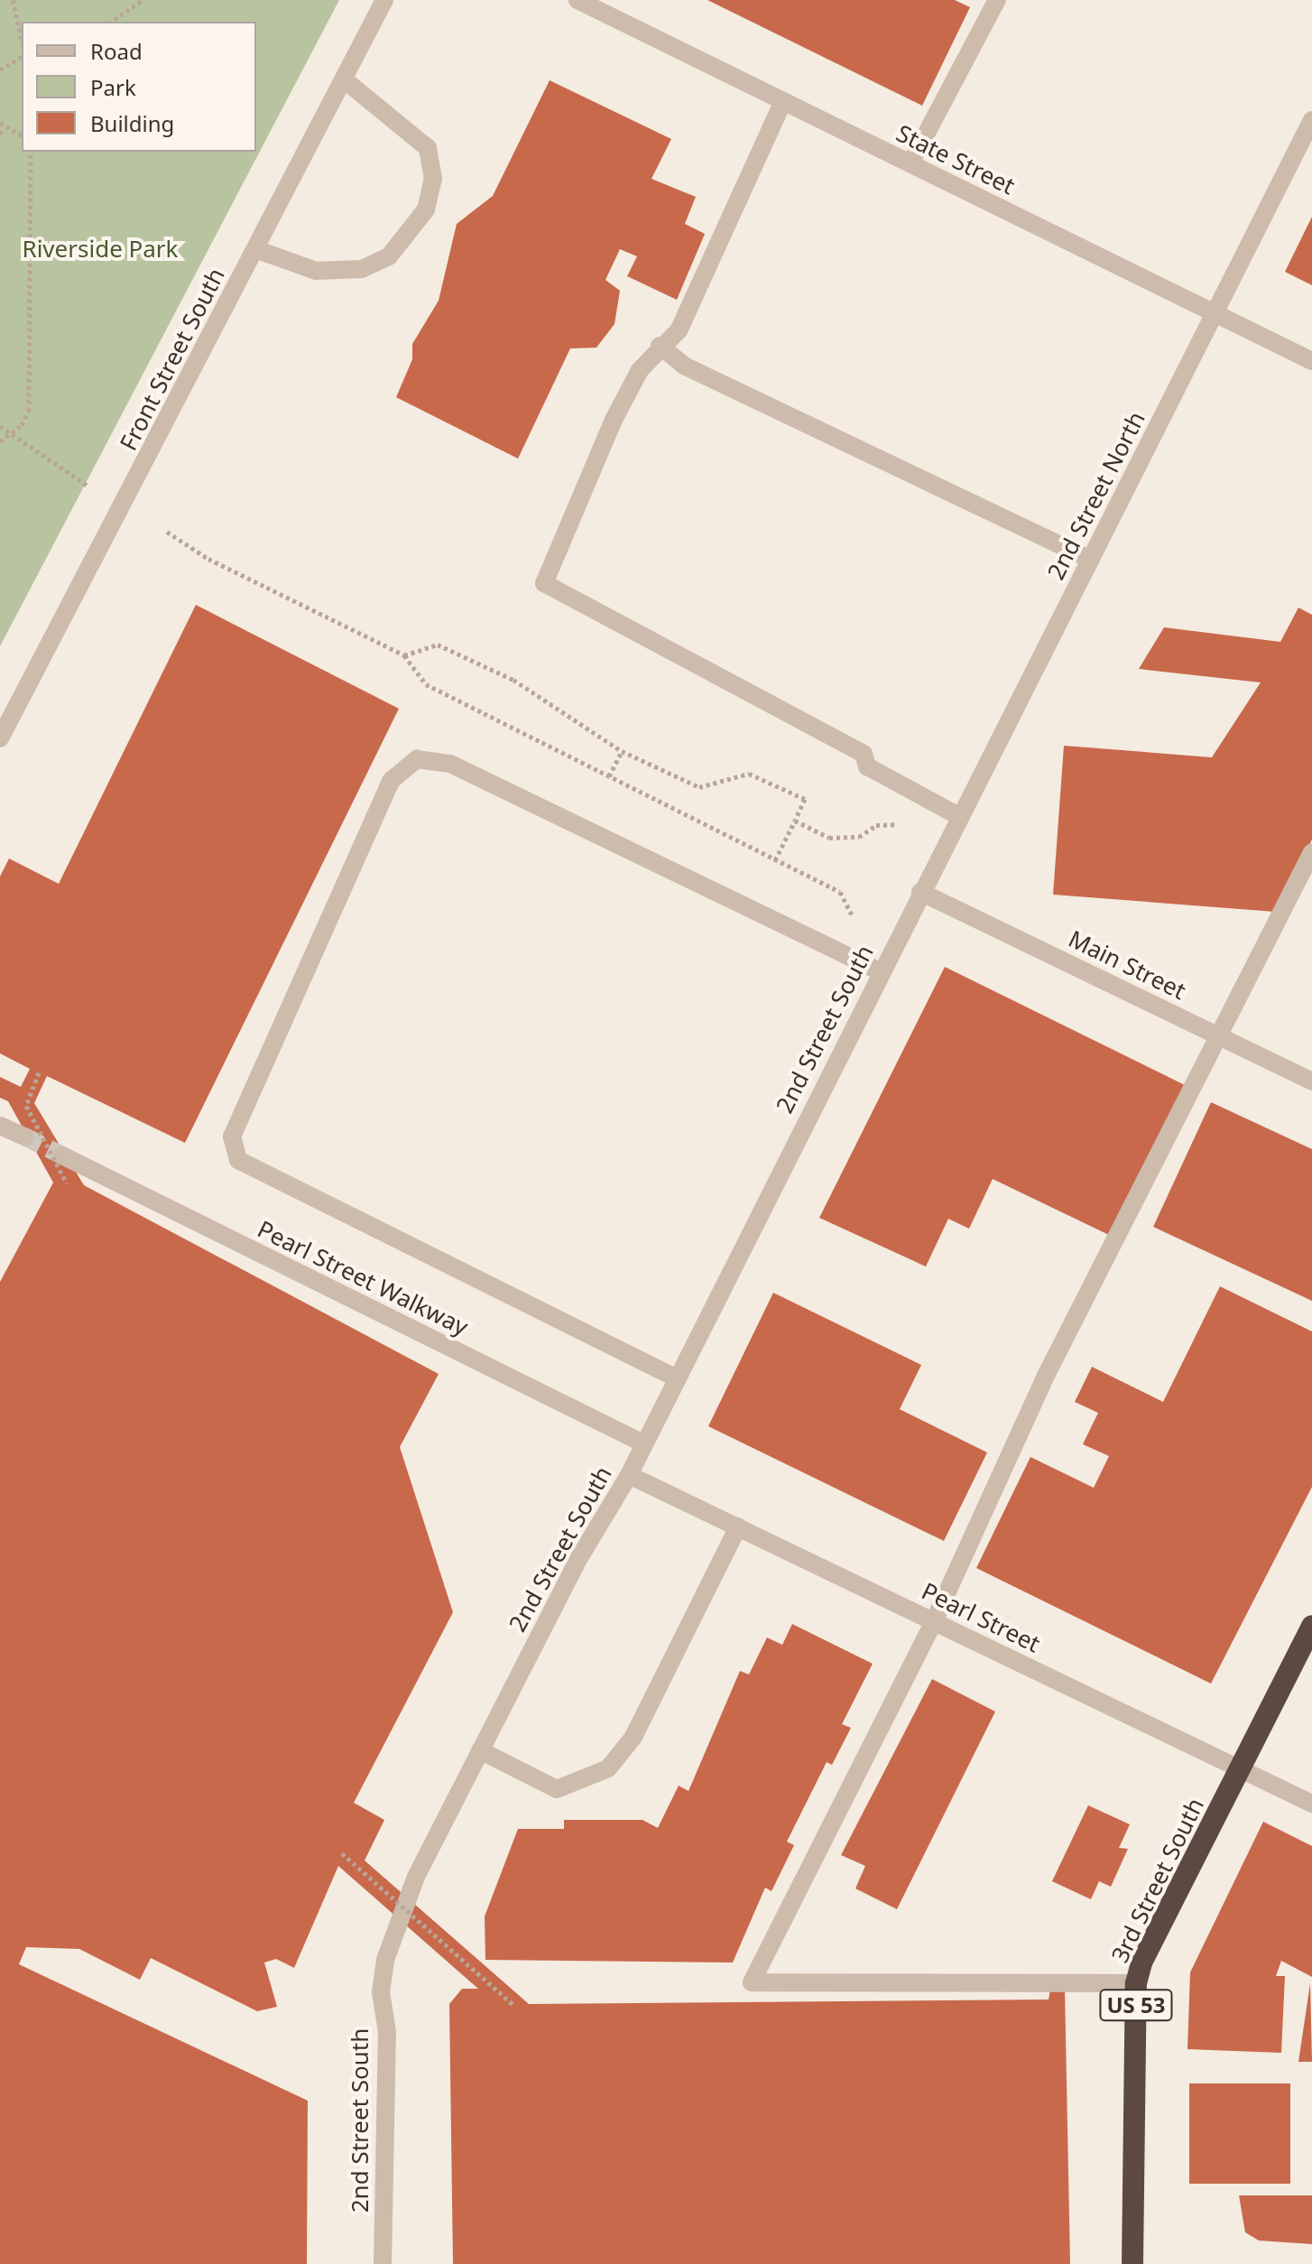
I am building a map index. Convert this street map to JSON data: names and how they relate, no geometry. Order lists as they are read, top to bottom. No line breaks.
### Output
{"streets":{"highway":["3rd Street South","US 53"],"street":["State Street","Front Street South","2nd Street North","Main Street","2nd Street South","Pearl Street Walkway","Pearl Street"]},"crossings":[["State Street","2nd Street North"],["2nd Street North","Main Street"],["2nd Street North","2nd Street South"],["Main Street","2nd Street South"],["2nd Street South","Pearl Street Walkway"],["2nd Street South","Pearl Street"],["Pearl Street","3rd Street South"]],"parks":["Riverside Park"],"legend":["Road","Park","Building"]}
